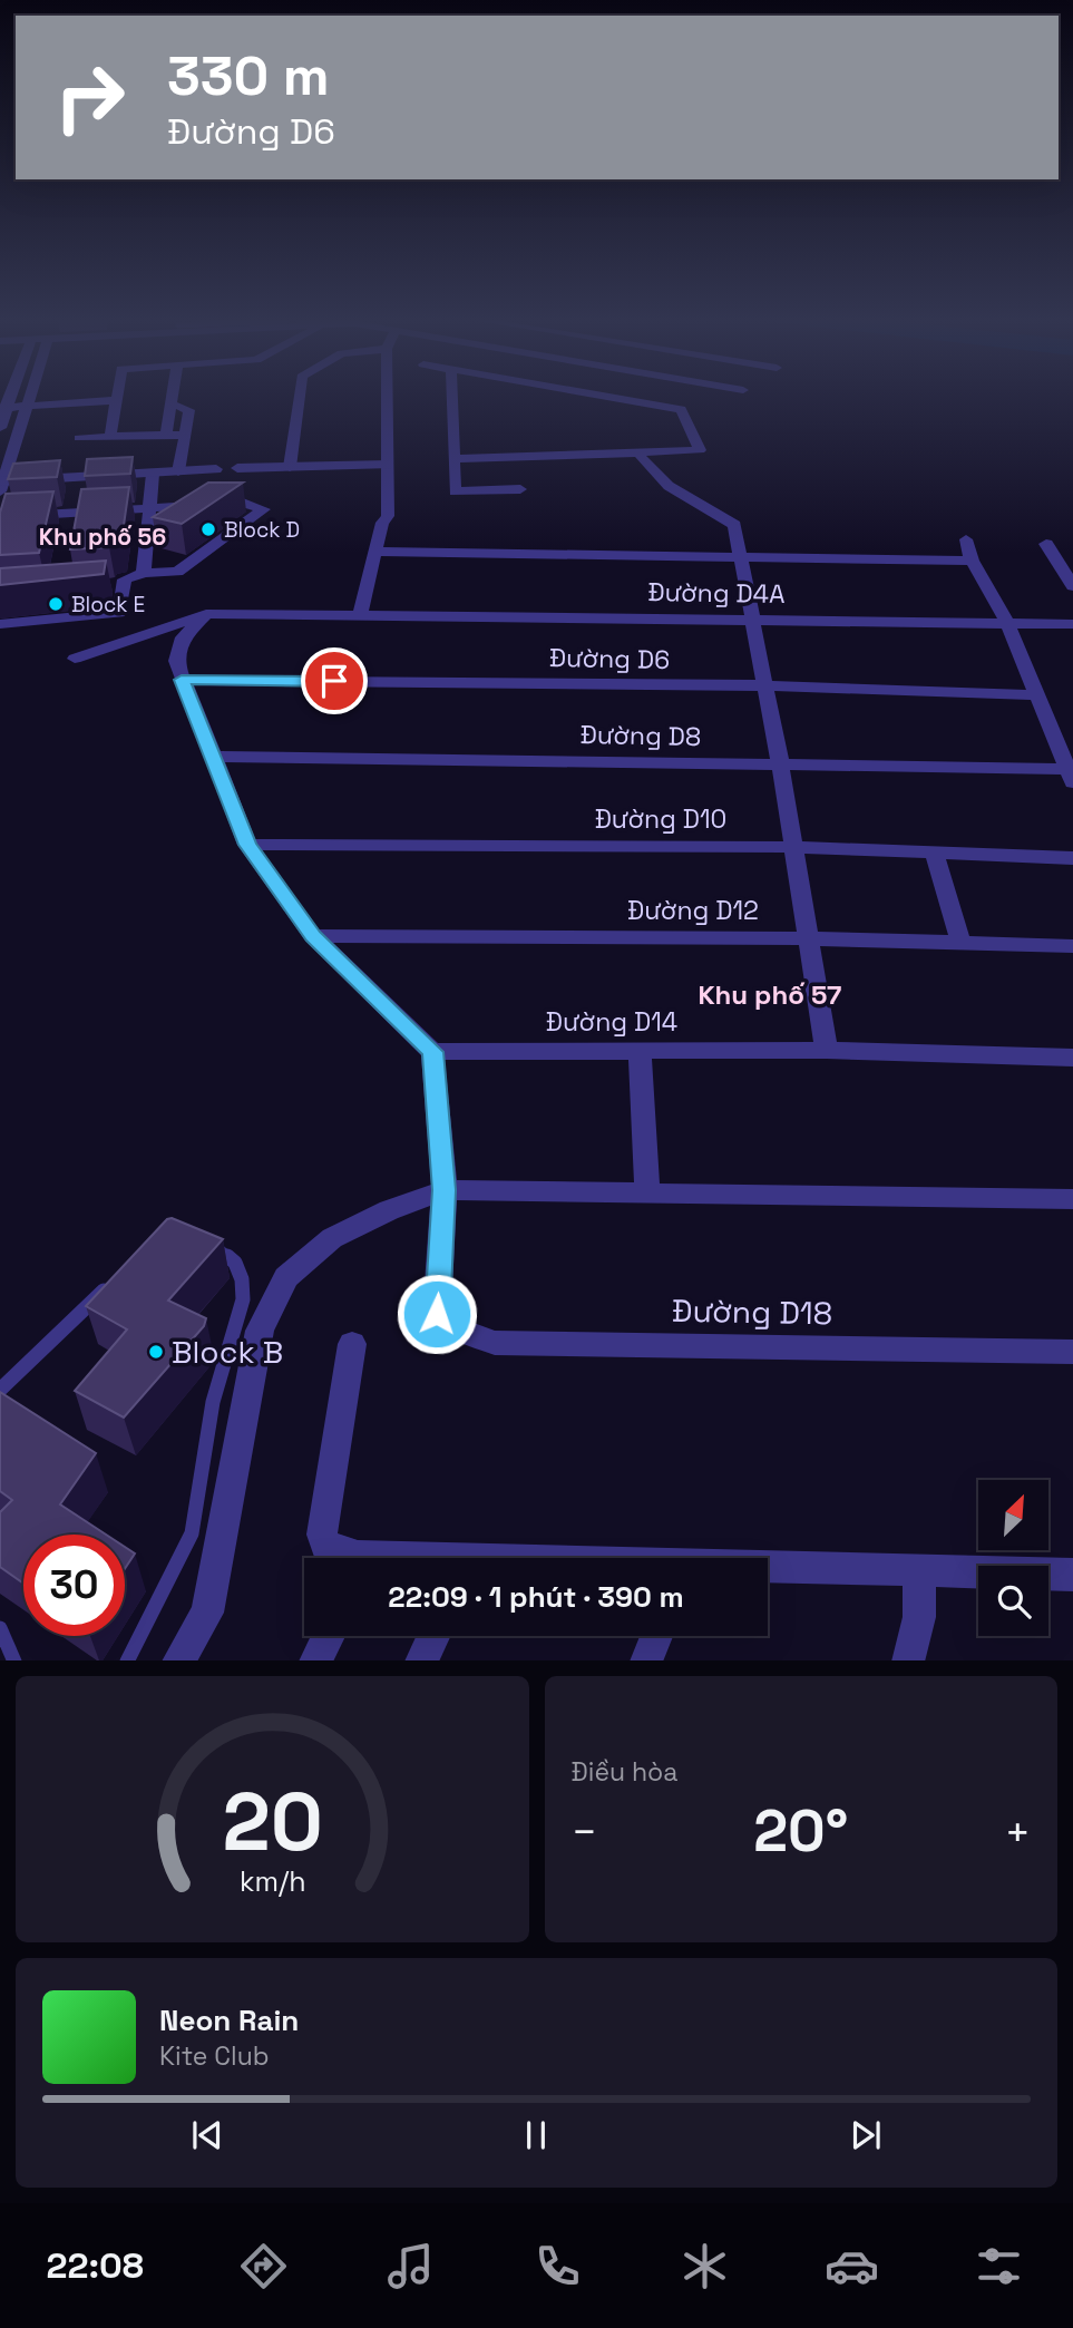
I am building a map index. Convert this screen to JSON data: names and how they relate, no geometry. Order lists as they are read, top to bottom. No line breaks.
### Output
{"streets":{"street":["Đường D4A","Đường D6","Đường D8","Đường D10","Đường D12","Đường D14","Đường D18"]},"districts":["Khu phố 56","Khu phố 57"],"places":["Block D","Block E","Block B"],"north":"top right","page":{"turn":["330 m","Đường D6"],"limit":"30","trip":"22:09 · 1 phút · 390 m","tile":"Điều hòa","heat":["−","20°","+"],"song":["Neon Rain","Kite Club"],"tabs":"22:08","gauge":["20","km/h"]}}
